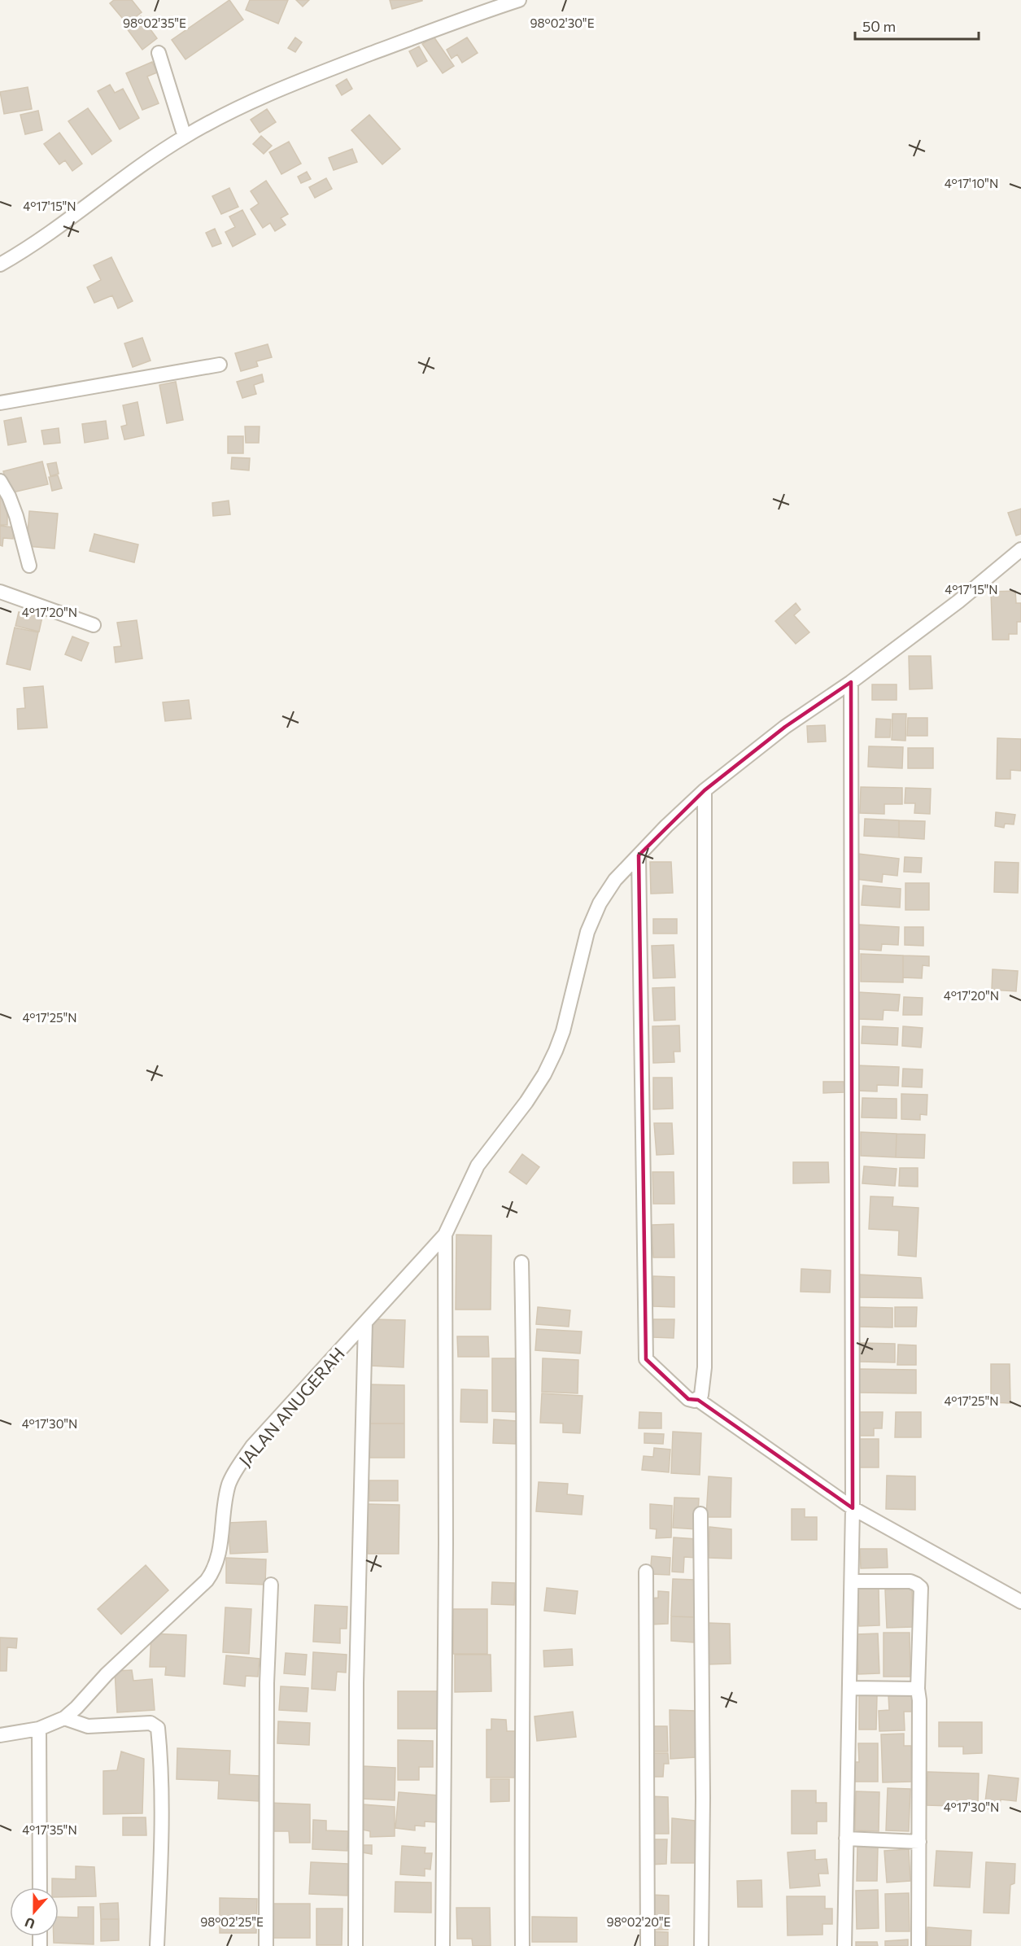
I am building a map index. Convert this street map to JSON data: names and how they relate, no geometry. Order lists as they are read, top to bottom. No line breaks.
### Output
{"streets":{"street":["JALAN ANUGERAH"]},"scale_bar":"50 m","north":"bottom","coordinates":["98°02'35\"E","98°02'30\"E","4°17'10\"N","4°17'15\"N","4°17'20\"N","4°17'25\"N","4°17'30\"N","4°17'35\"N","98°02'25\"E","98°02'20\"E"]}
